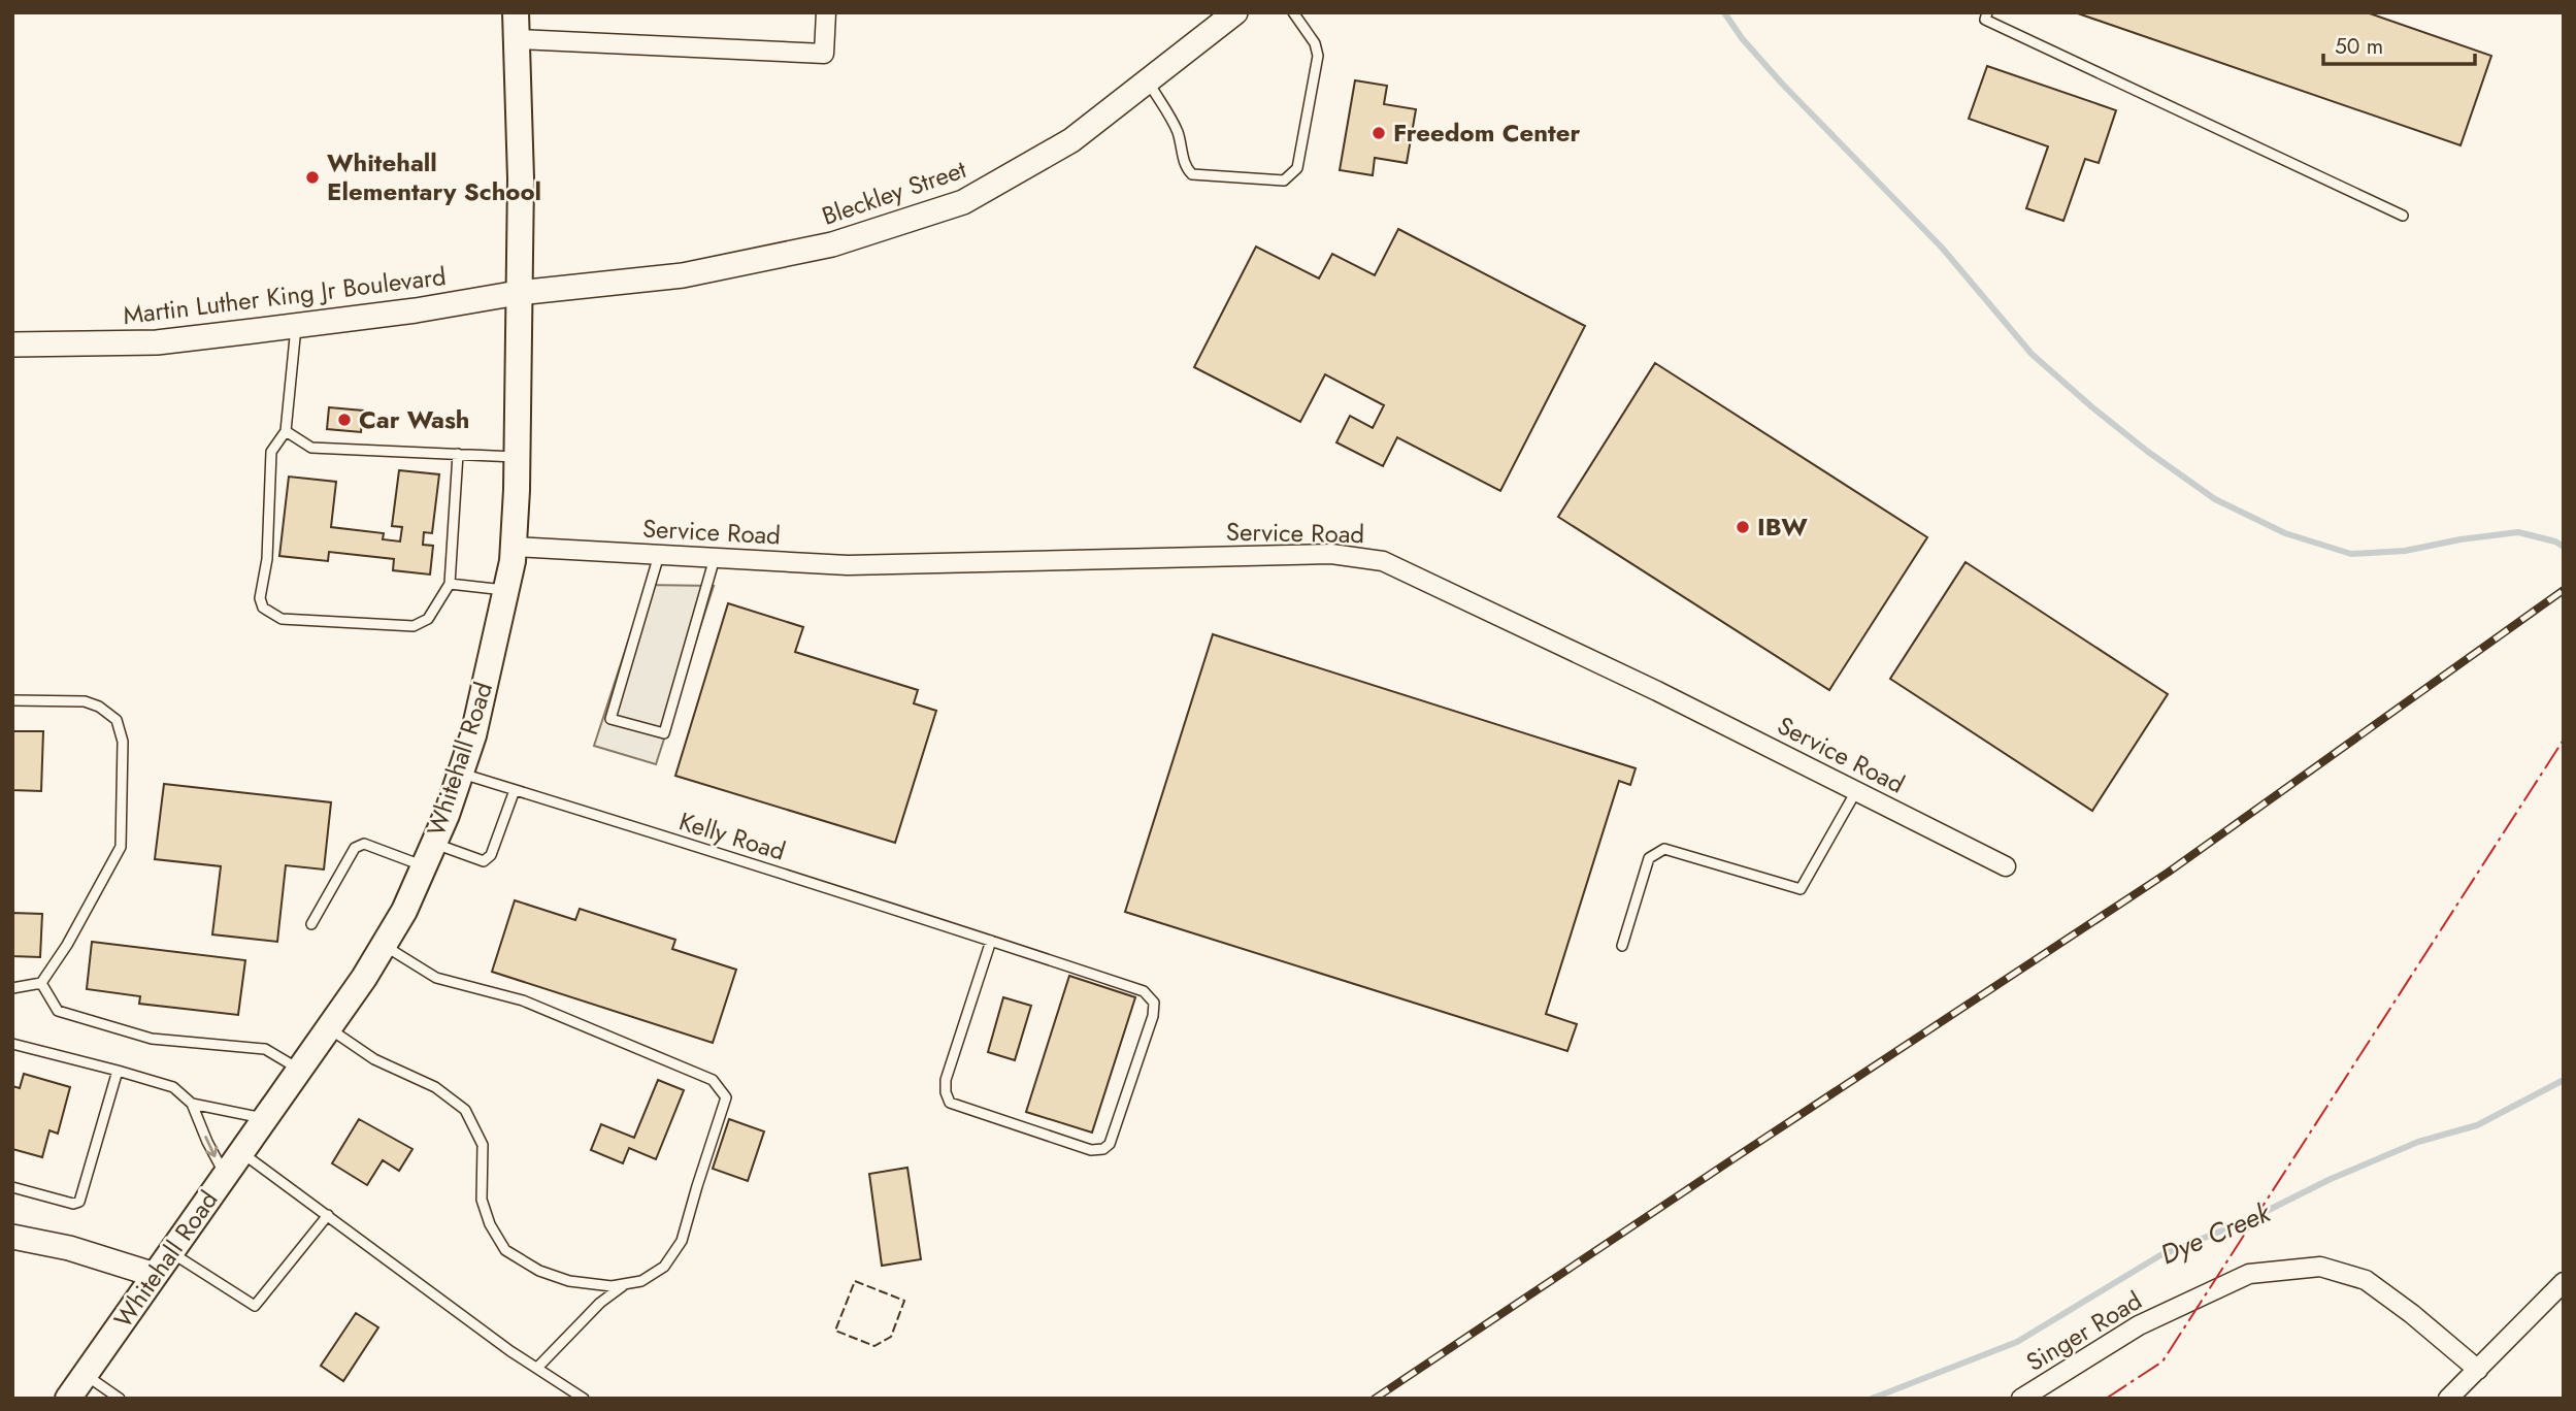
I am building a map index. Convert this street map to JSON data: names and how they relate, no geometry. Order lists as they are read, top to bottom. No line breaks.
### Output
{"streets":{"main road":["Whitehall Road"],"street":["Bleckley Street","Martin Luther King Jr Boulevard","Service Road","Singer Road"],"lane":["Kelly Road"]},"crossings":[["Bleckley Street","Martin Luther King Jr Boulevard"],["Bleckley Street","Whitehall Road"],["Martin Luther King Jr Boulevard","Whitehall Road"],["Service Road","Whitehall Road"],["Whitehall Road","Kelly Road"]],"water":["Dye Creek"],"places":["Freedom Center","Whitehall Elementary School","Car Wash","IBW"],"scale_bar":"50 m"}
